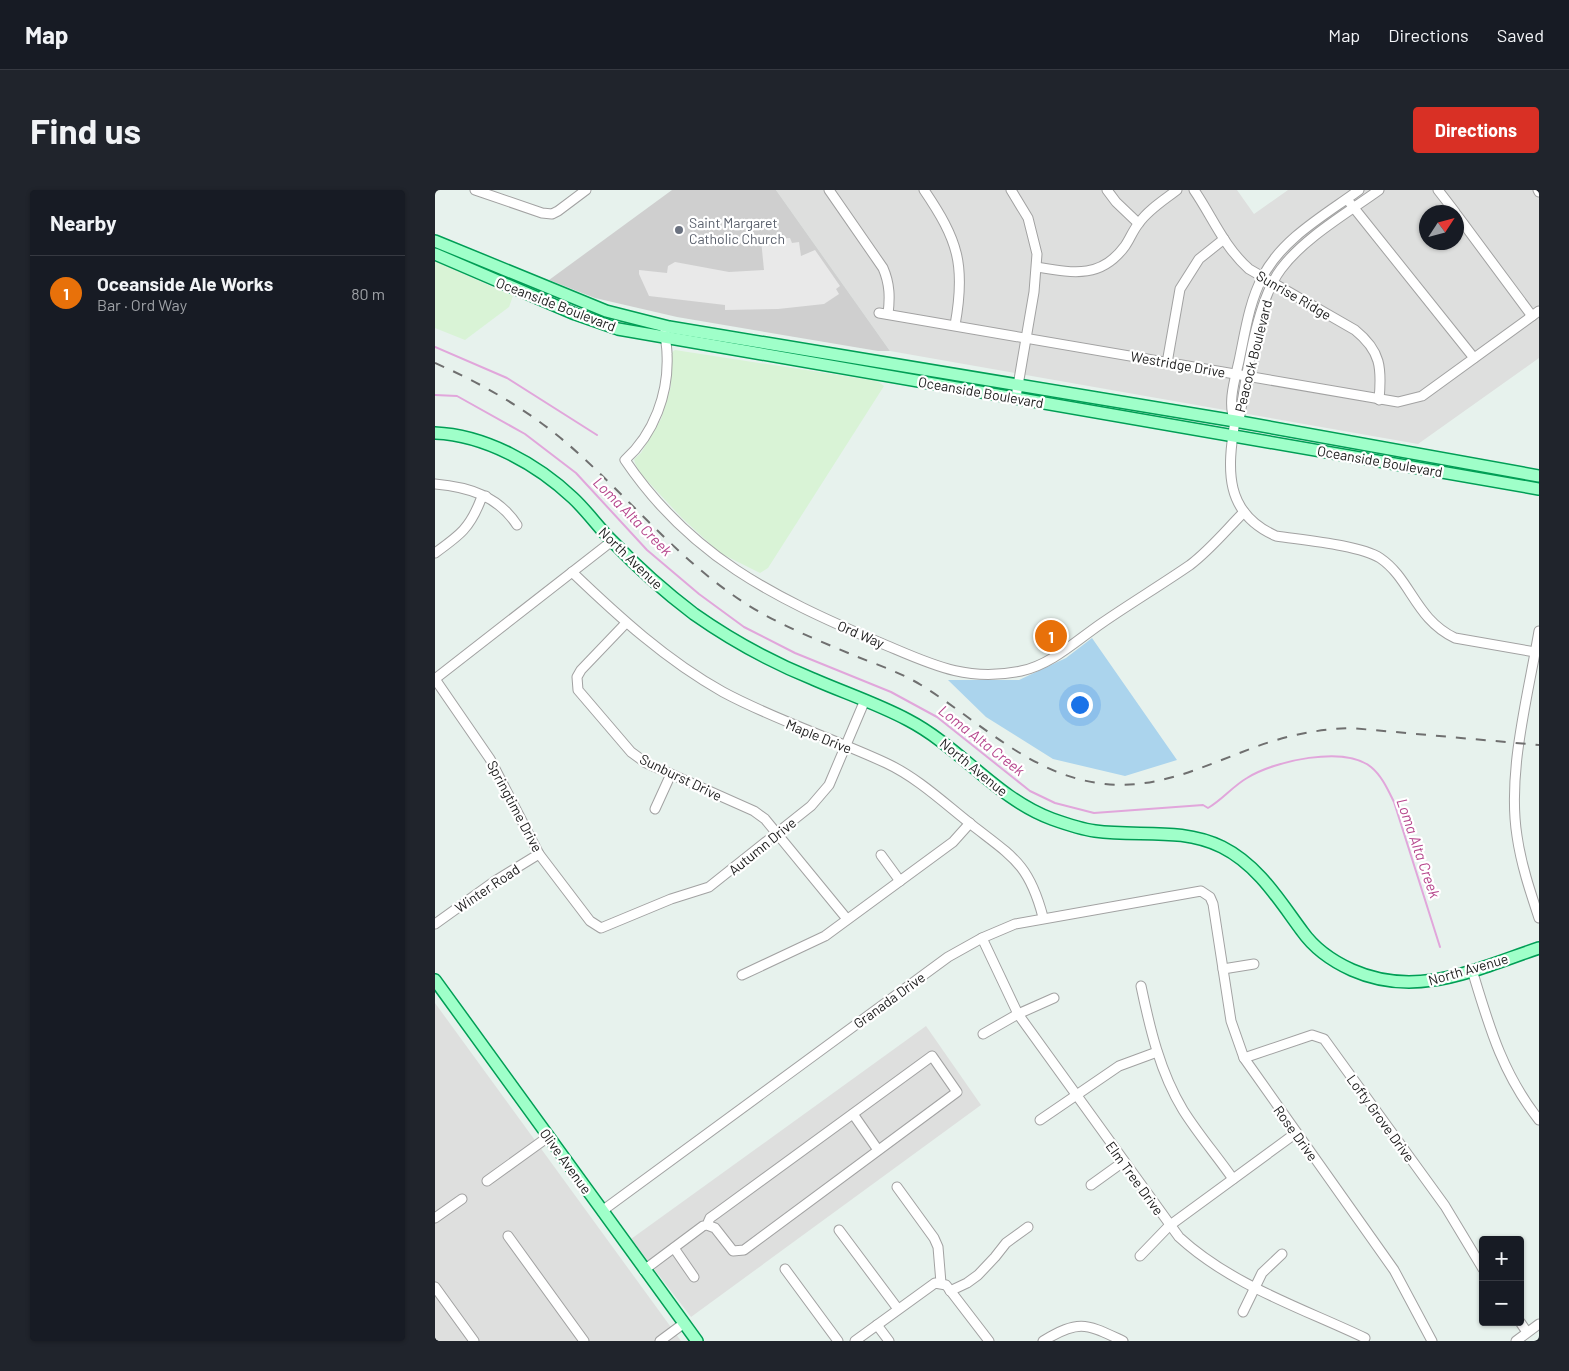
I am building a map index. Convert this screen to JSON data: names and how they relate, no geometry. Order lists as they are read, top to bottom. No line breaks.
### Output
{"streets":{"main road":["Oceanside Boulevard","North Avenue","Olive Avenue"],"street":["Sunrise Ridge","Peacock Boulevard","Westridge Drive","Ord Way","Maple Drive","Sunburst Drive","Springtime Drive","Autumn Drive","Winter Road","Granada Drive","Lofty Grove Drive","Rose Drive","Elm Tree Drive"]},"crossings":[["Sunrise Ridge","Peacock Boulevard"],["Sunrise Ridge","Westridge Drive"],["Oceanside Boulevard","Peacock Boulevard"],["Oceanside Boulevard","Ord Way"],["Peacock Boulevard","Westridge Drive"],["Peacock Boulevard","Ord Way"],["North Avenue","Autumn Drive"],["Maple Drive","Sunburst Drive"],["Maple Drive","Autumn Drive"],["Maple Drive","Granada Drive"],["Sunburst Drive","Autumn Drive"],["Springtime Drive","Autumn Drive"],["Springtime Drive","Winter Road"],["Granada Drive","Rose Drive"],["Granada Drive","Olive Avenue"],["Granada Drive","Elm Tree Drive"],["Lofty Grove Drive","Rose Drive"]],"water":["Loma Alta Creek"],"places":["Saint Margaret Catholic Church"],"north":"top right","page":{"header":"Map","nav":["Map","Directions","Saved"],"buttons":"Directions","title":"Find us","heading":"Nearby","list":[{"mark":"1","name":"Oceanside Ale Works","note":"Bar · Ord Way","value":"80 m"}],"pins":"1","map_buttons":["+","−"]}}
